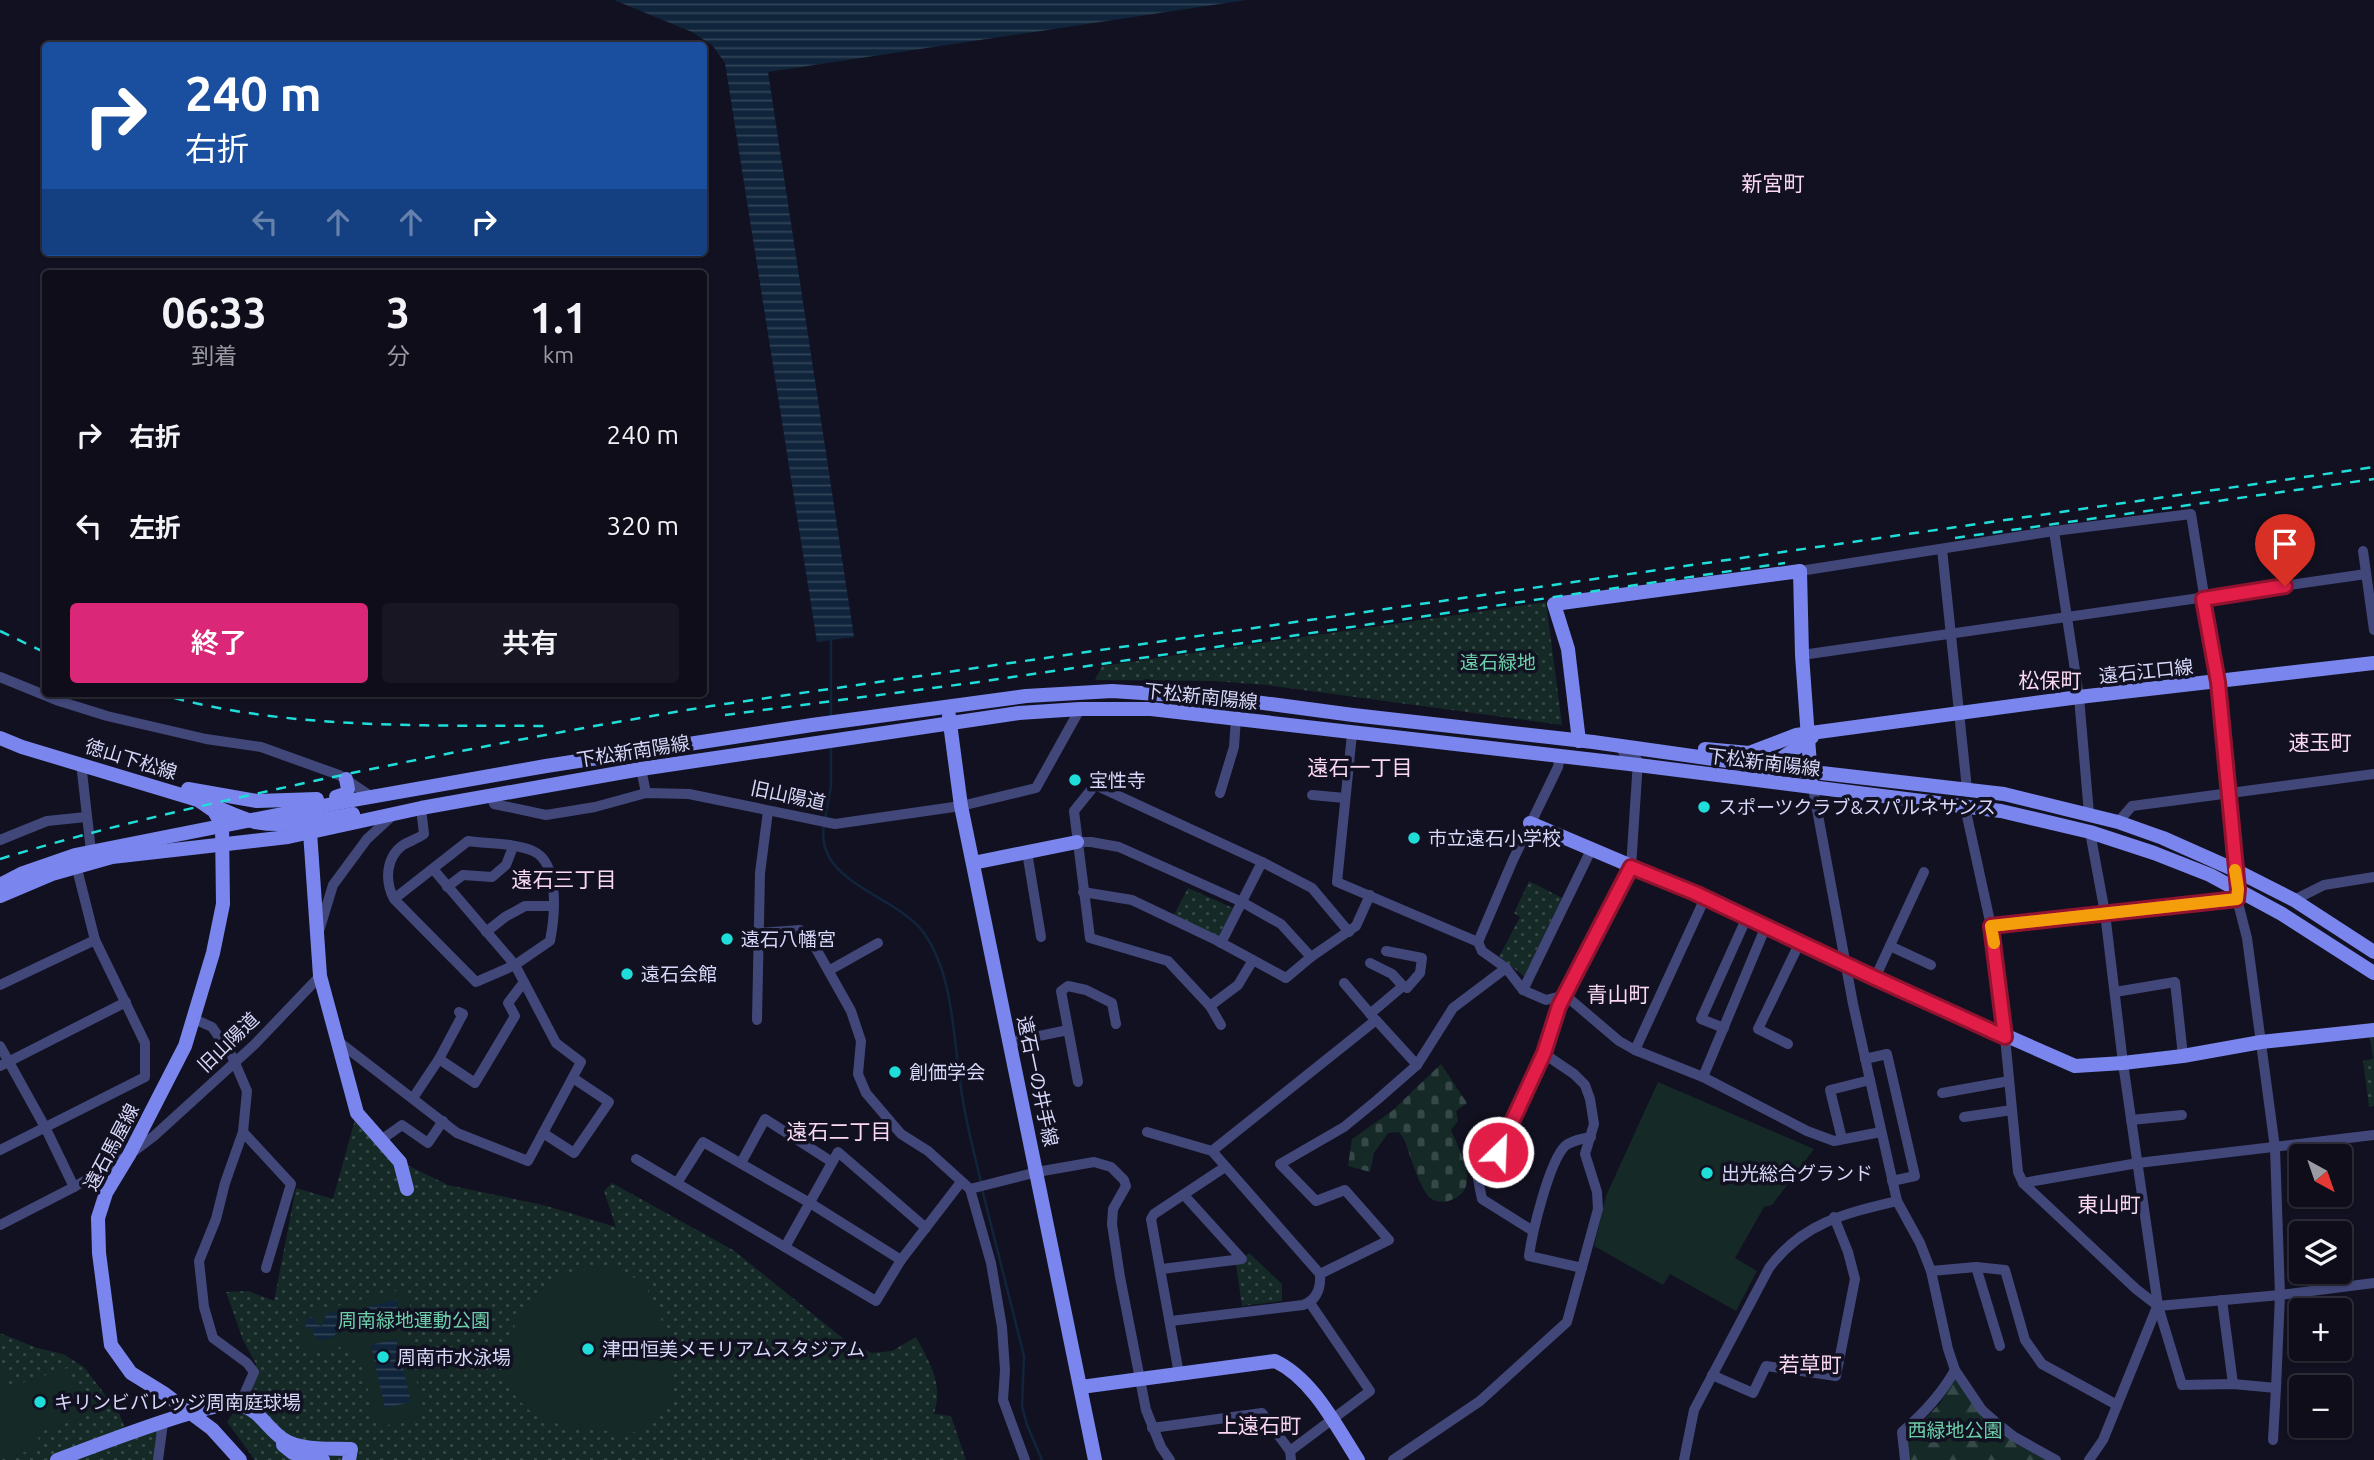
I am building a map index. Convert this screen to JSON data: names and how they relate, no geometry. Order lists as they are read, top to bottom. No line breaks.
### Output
{"streets":{"main road":["遠石江口線","下松新南陽線","徳山下松線","遠石一の井手線","遠石馬屋線"],"street":["旧山陽道"]},"crossings":[["遠石江口線","下松新南陽線"],["下松新南陽線","徳山下松線"],["下松新南陽線","旧山陽道"],["下松新南陽線","遠石一の井手線"],["下松新南陽線","遠石馬屋線"],["旧山陽道","遠石一の井手線"],["旧山陽道","遠石馬屋線"]],"districts":["新宮町","松保町","速玉町","遠石一丁目","遠石三丁目","青山町","遠石二丁目","東山町","若草町","上遠石町"],"parks":["遠石緑地","周南緑地運動公園","西緑地公園"],"places":["宝性寺","スポーツクラブ&スパルネサンス","市立遠石小学校","遠石八幡宮","遠石会館","創価学会","出光総合グランド","津田恒美メモリアムスタジアム","周南市水泳場","キリンビバレッジ周南庭球場"],"north":"bottom right","page":{"turn":["240 m","右折"],"eta":["06:33","到着","3","分","1.1","km"],"list":[{"name":"右折","value":"240 m"},{"name":"左折","value":"320 m"}],"buttons":["終了","共有"],"map_buttons":["+","−"]}}
